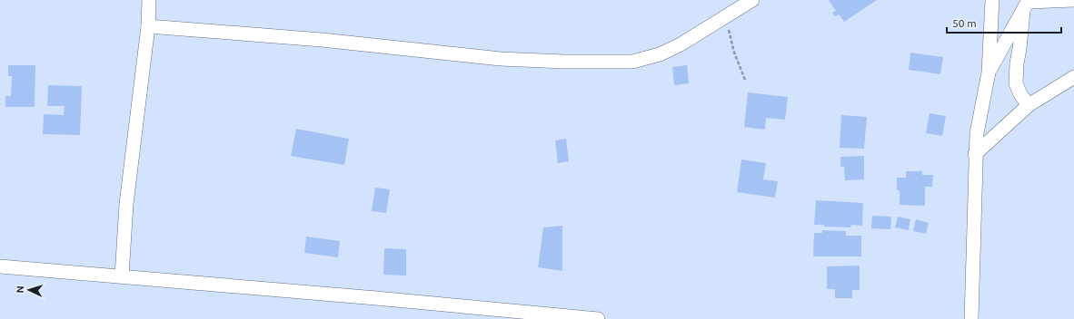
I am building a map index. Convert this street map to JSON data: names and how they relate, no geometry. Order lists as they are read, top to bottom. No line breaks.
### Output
{"scale_bar":"50 m","north":"left"}
